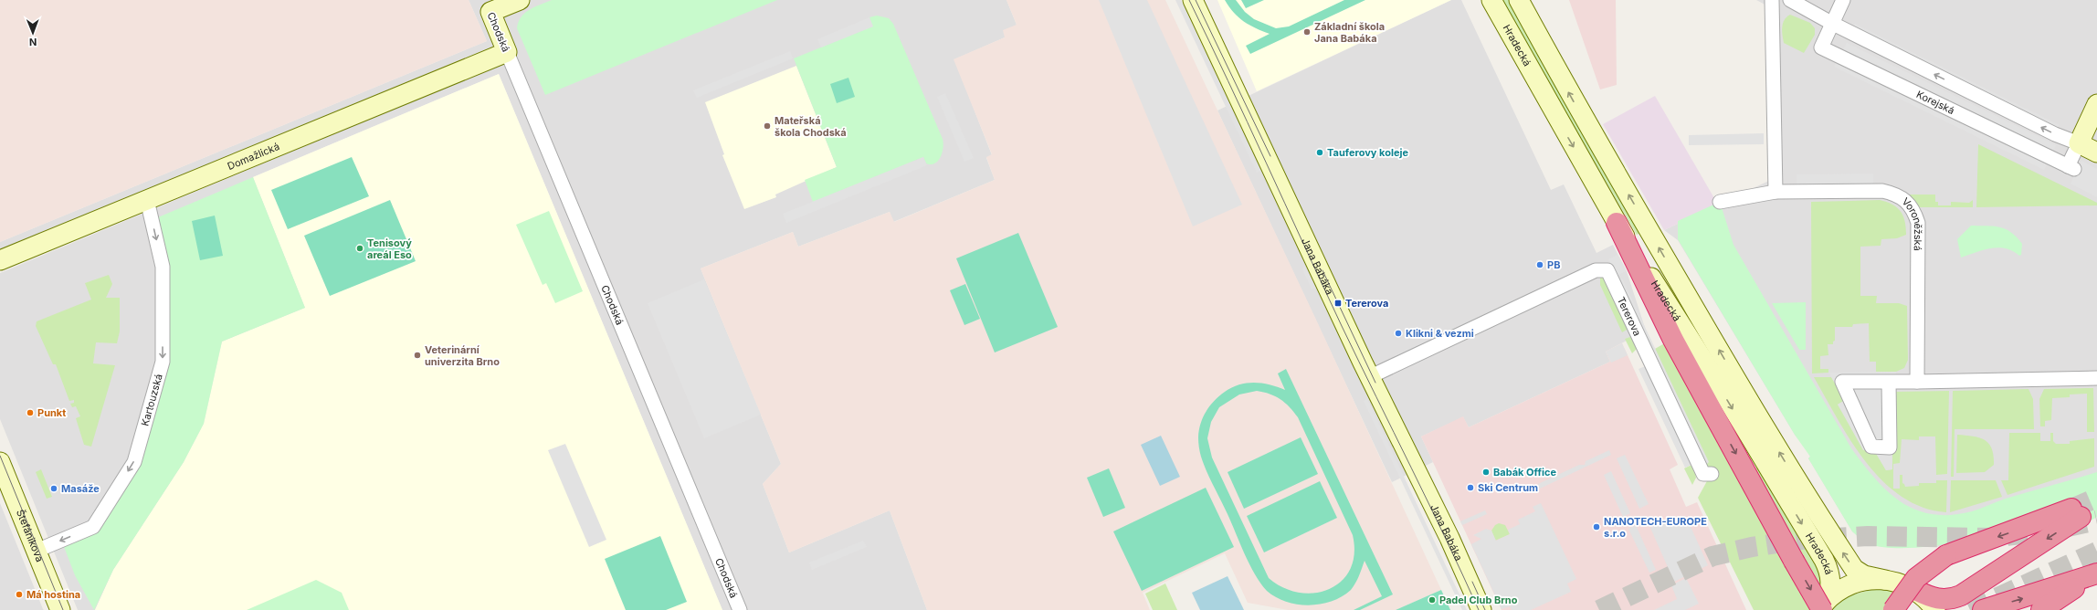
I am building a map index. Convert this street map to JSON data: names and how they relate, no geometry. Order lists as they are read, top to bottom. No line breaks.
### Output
{"streets":{"street":["Chodská","Hradecká","Korejská","Domažlická","Voroněžská","Jana Babáka","Tererova","Kartouzská","Štefánikova"]},"crossings":[["Chodská","Domažlická"],["Domažlická","Kartouzská"],["Jana Babáka","Tererova"],["Kartouzská","Štefánikova"]],"one_way":["Kartouzská"],"places":{"other":["Základní škola Jana Babáka","Mateřská škola Chodská","Tauferovy koleje","Tenisový areál Eso","PB","Klikni & vezmi","Veterinární univerzita Brno","Punkt","Babák Office","Ski Centrum","Masáže","NANOTECH-EUROPE s.r.o","Má hostina","Padel Club Brno"],"transit":["Tererova"]},"north":"bottom"}
